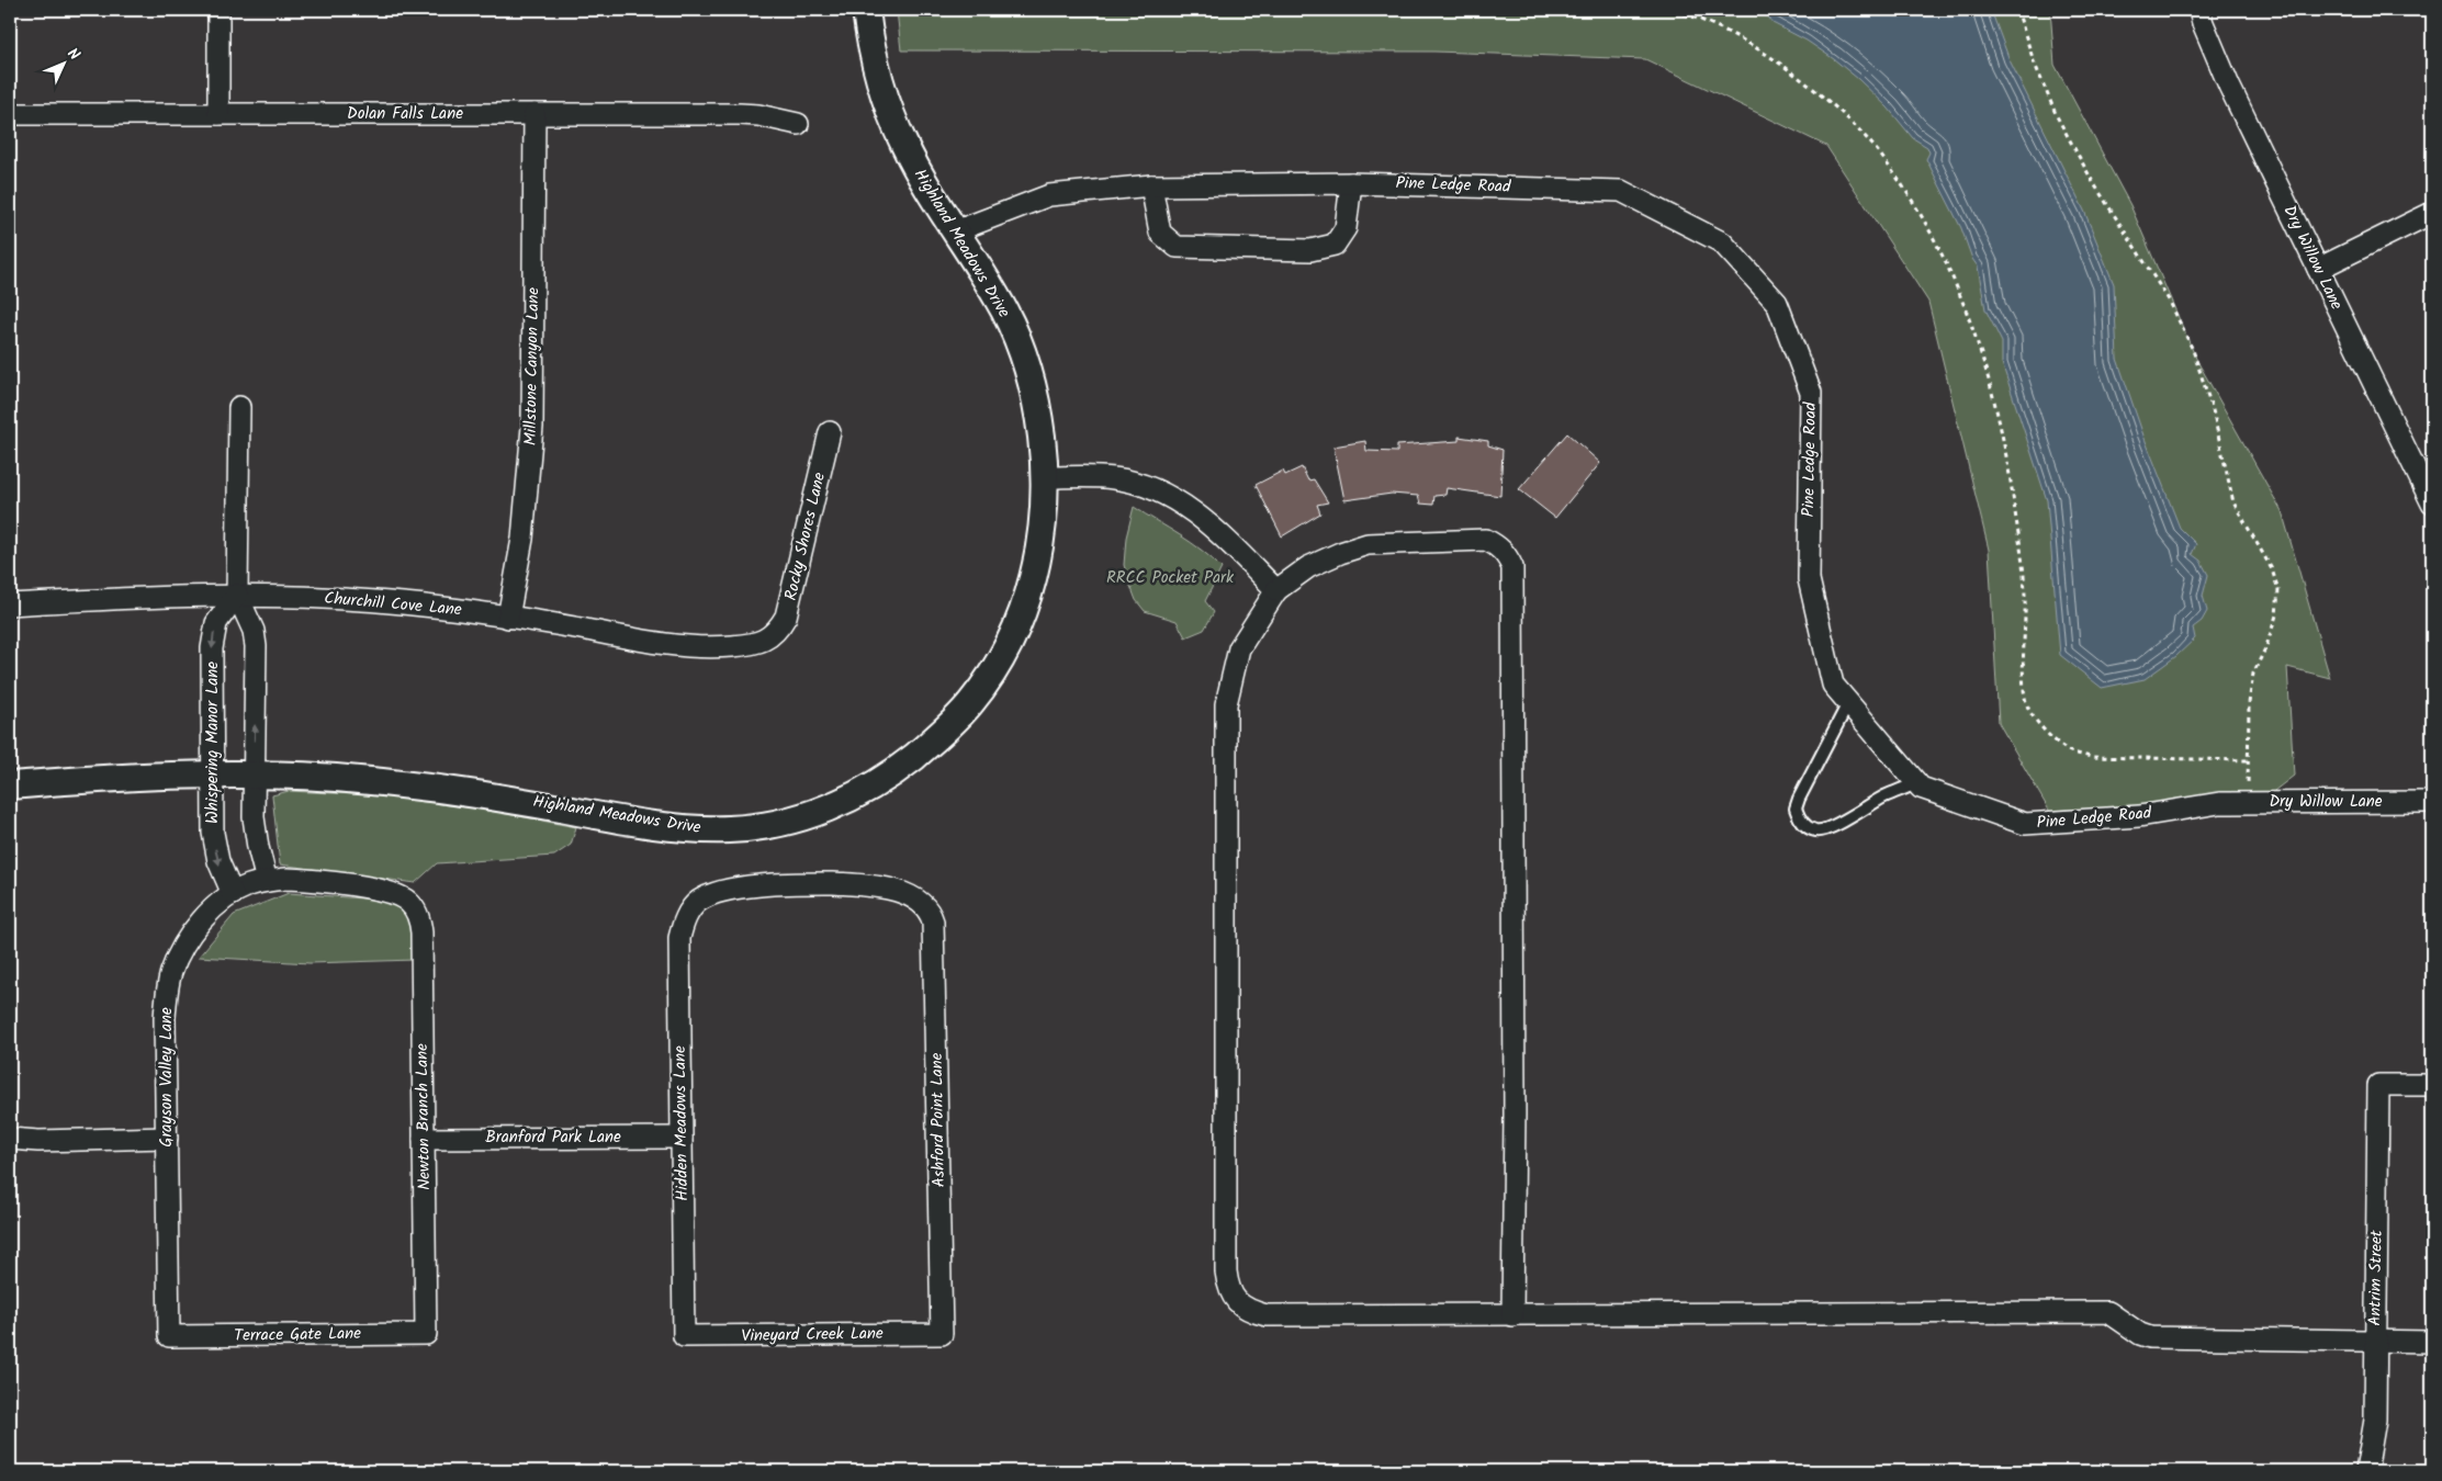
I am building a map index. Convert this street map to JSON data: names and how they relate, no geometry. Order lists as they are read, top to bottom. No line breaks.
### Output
{"streets":{"street":["Dolan Falls Lane","Pine Ledge Road","Highland Meadows Drive","Dry Willow Lane","Millstone Canyon Lane","Rocky Shores Lane","Churchill Cove Lane","Whispering Manor Lane","Grayson Valley Lane","Newton Branch Lane","Ashford Point Lane","Hidden Meadows Lane","Branford Park Lane","Antrim Street","Terrace Gate Lane","Vineyard Creek Lane"]},"crossings":[["Dolan Falls Lane","Millstone Canyon Lane"],["Pine Ledge Road","Highland Meadows Drive"],["Pine Ledge Road","Dry Willow Lane"],["Highland Meadows Drive","Whispering Manor Lane"],["Millstone Canyon Lane","Churchill Cove Lane"],["Rocky Shores Lane","Churchill Cove Lane"],["Churchill Cove Lane","Whispering Manor Lane"],["Whispering Manor Lane","Grayson Valley Lane"],["Grayson Valley Lane","Newton Branch Lane"],["Grayson Valley Lane","Terrace Gate Lane"],["Newton Branch Lane","Branford Park Lane"],["Newton Branch Lane","Terrace Gate Lane"],["Ashford Point Lane","Hidden Meadows Lane"],["Ashford Point Lane","Vineyard Creek Lane"],["Hidden Meadows Lane","Branford Park Lane"],["Hidden Meadows Lane","Vineyard Creek Lane"]],"parks":["RRCC Pocket Park"],"north":"top right"}
